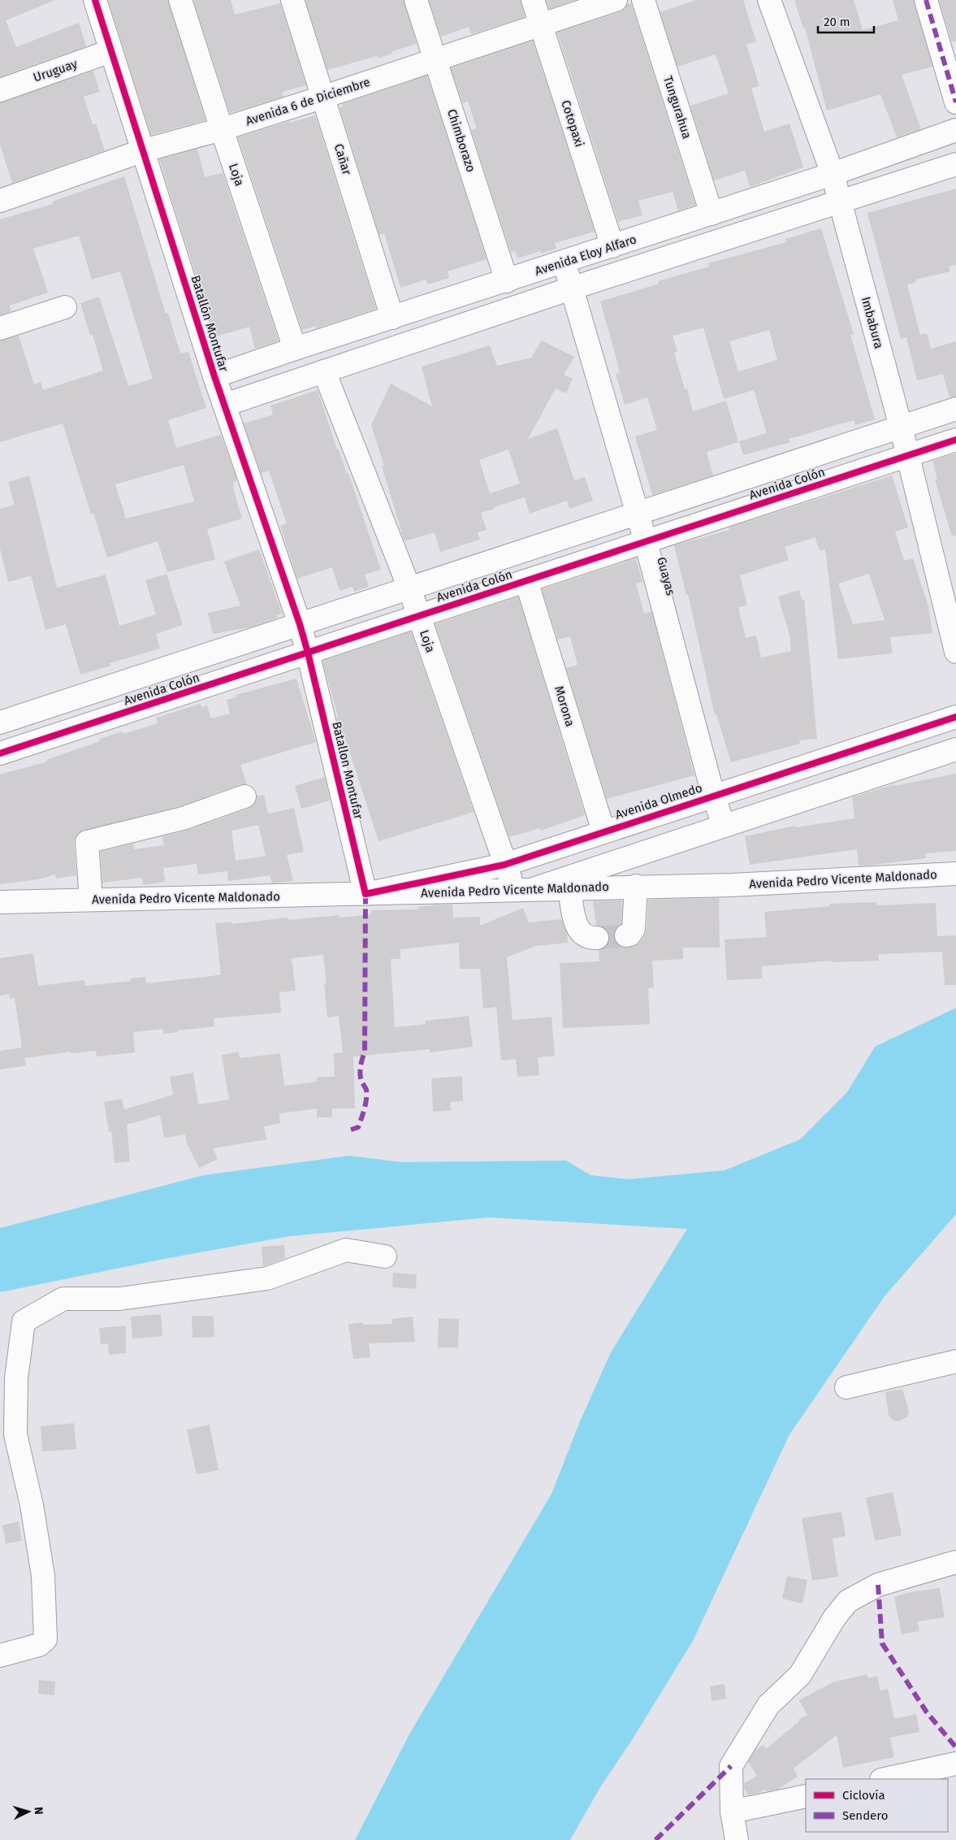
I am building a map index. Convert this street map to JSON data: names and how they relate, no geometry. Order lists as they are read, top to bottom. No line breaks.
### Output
{"streets":{"street":["Uruguay","Avenida 6 de Diciembre","Tungurahua","Cotopaxi","Chimborazo","Cañar","Loja","Avenida Eloy Alfaro","Imbabura","Batallón Montufar","Avenida Colón","Guayas","Morona","Batallon Montufar","Avenida Olmedo","Avenida Pedro Vicente Maldonado"]},"crossings":[["Uruguay","Batallón Montufar"],["Avenida 6 de Diciembre","Cotopaxi"],["Avenida 6 de Diciembre","Chimborazo"],["Avenida 6 de Diciembre","Cañar"],["Avenida 6 de Diciembre","Loja"],["Avenida 6 de Diciembre","Batallón Montufar"],["Tungurahua","Avenida Eloy Alfaro"],["Cotopaxi","Avenida Eloy Alfaro"],["Chimborazo","Avenida Eloy Alfaro"],["Cañar","Avenida Eloy Alfaro"],["Loja","Avenida Eloy Alfaro"],["Loja","Avenida Colón"],["Loja","Avenida Olmedo"],["Loja","Avenida Pedro Vicente Maldonado"],["Avenida Eloy Alfaro","Imbabura"],["Avenida Eloy Alfaro","Batallón Montufar"],["Avenida Eloy Alfaro","Guayas"],["Imbabura","Avenida Colón"],["Batallón Montufar","Avenida Colón"],["Batallón Montufar","Batallon Montufar"],["Avenida Colón","Guayas"],["Avenida Colón","Morona"],["Avenida Colón","Batallon Montufar"],["Guayas","Avenida Olmedo"],["Morona","Avenida Olmedo"],["Batallon Montufar","Avenida Olmedo"],["Batallon Montufar","Avenida Pedro Vicente Maldonado"],["Avenida Olmedo","Avenida Pedro Vicente Maldonado"]],"legend":["Ciclovía","Sendero"],"scale_bar":"20 m","north":"right"}
